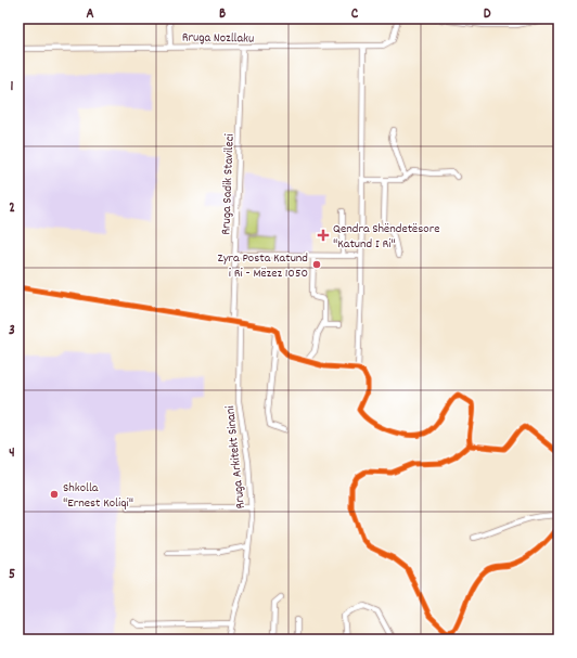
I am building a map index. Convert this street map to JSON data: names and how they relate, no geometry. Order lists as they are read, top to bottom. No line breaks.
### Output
{"streets":{"street":["Rruga Nozllaku","Rruga Sadik Stavileci","Rruga Arkitekt Sinani"]},"crossings":[["Rruga Nozllaku","Rruga Sadik Stavileci"]],"places":{"health":["Qendra Shëndetësore \"Katund I Ri\""],"other":["Zyra Posta Katund i Ri - Mëzez 1050","Shkolla \"Ernest Koliqi\""]},"grid":{"columns":["A","B","C","D"],"rows":["1","2","3","4","5"]}}
